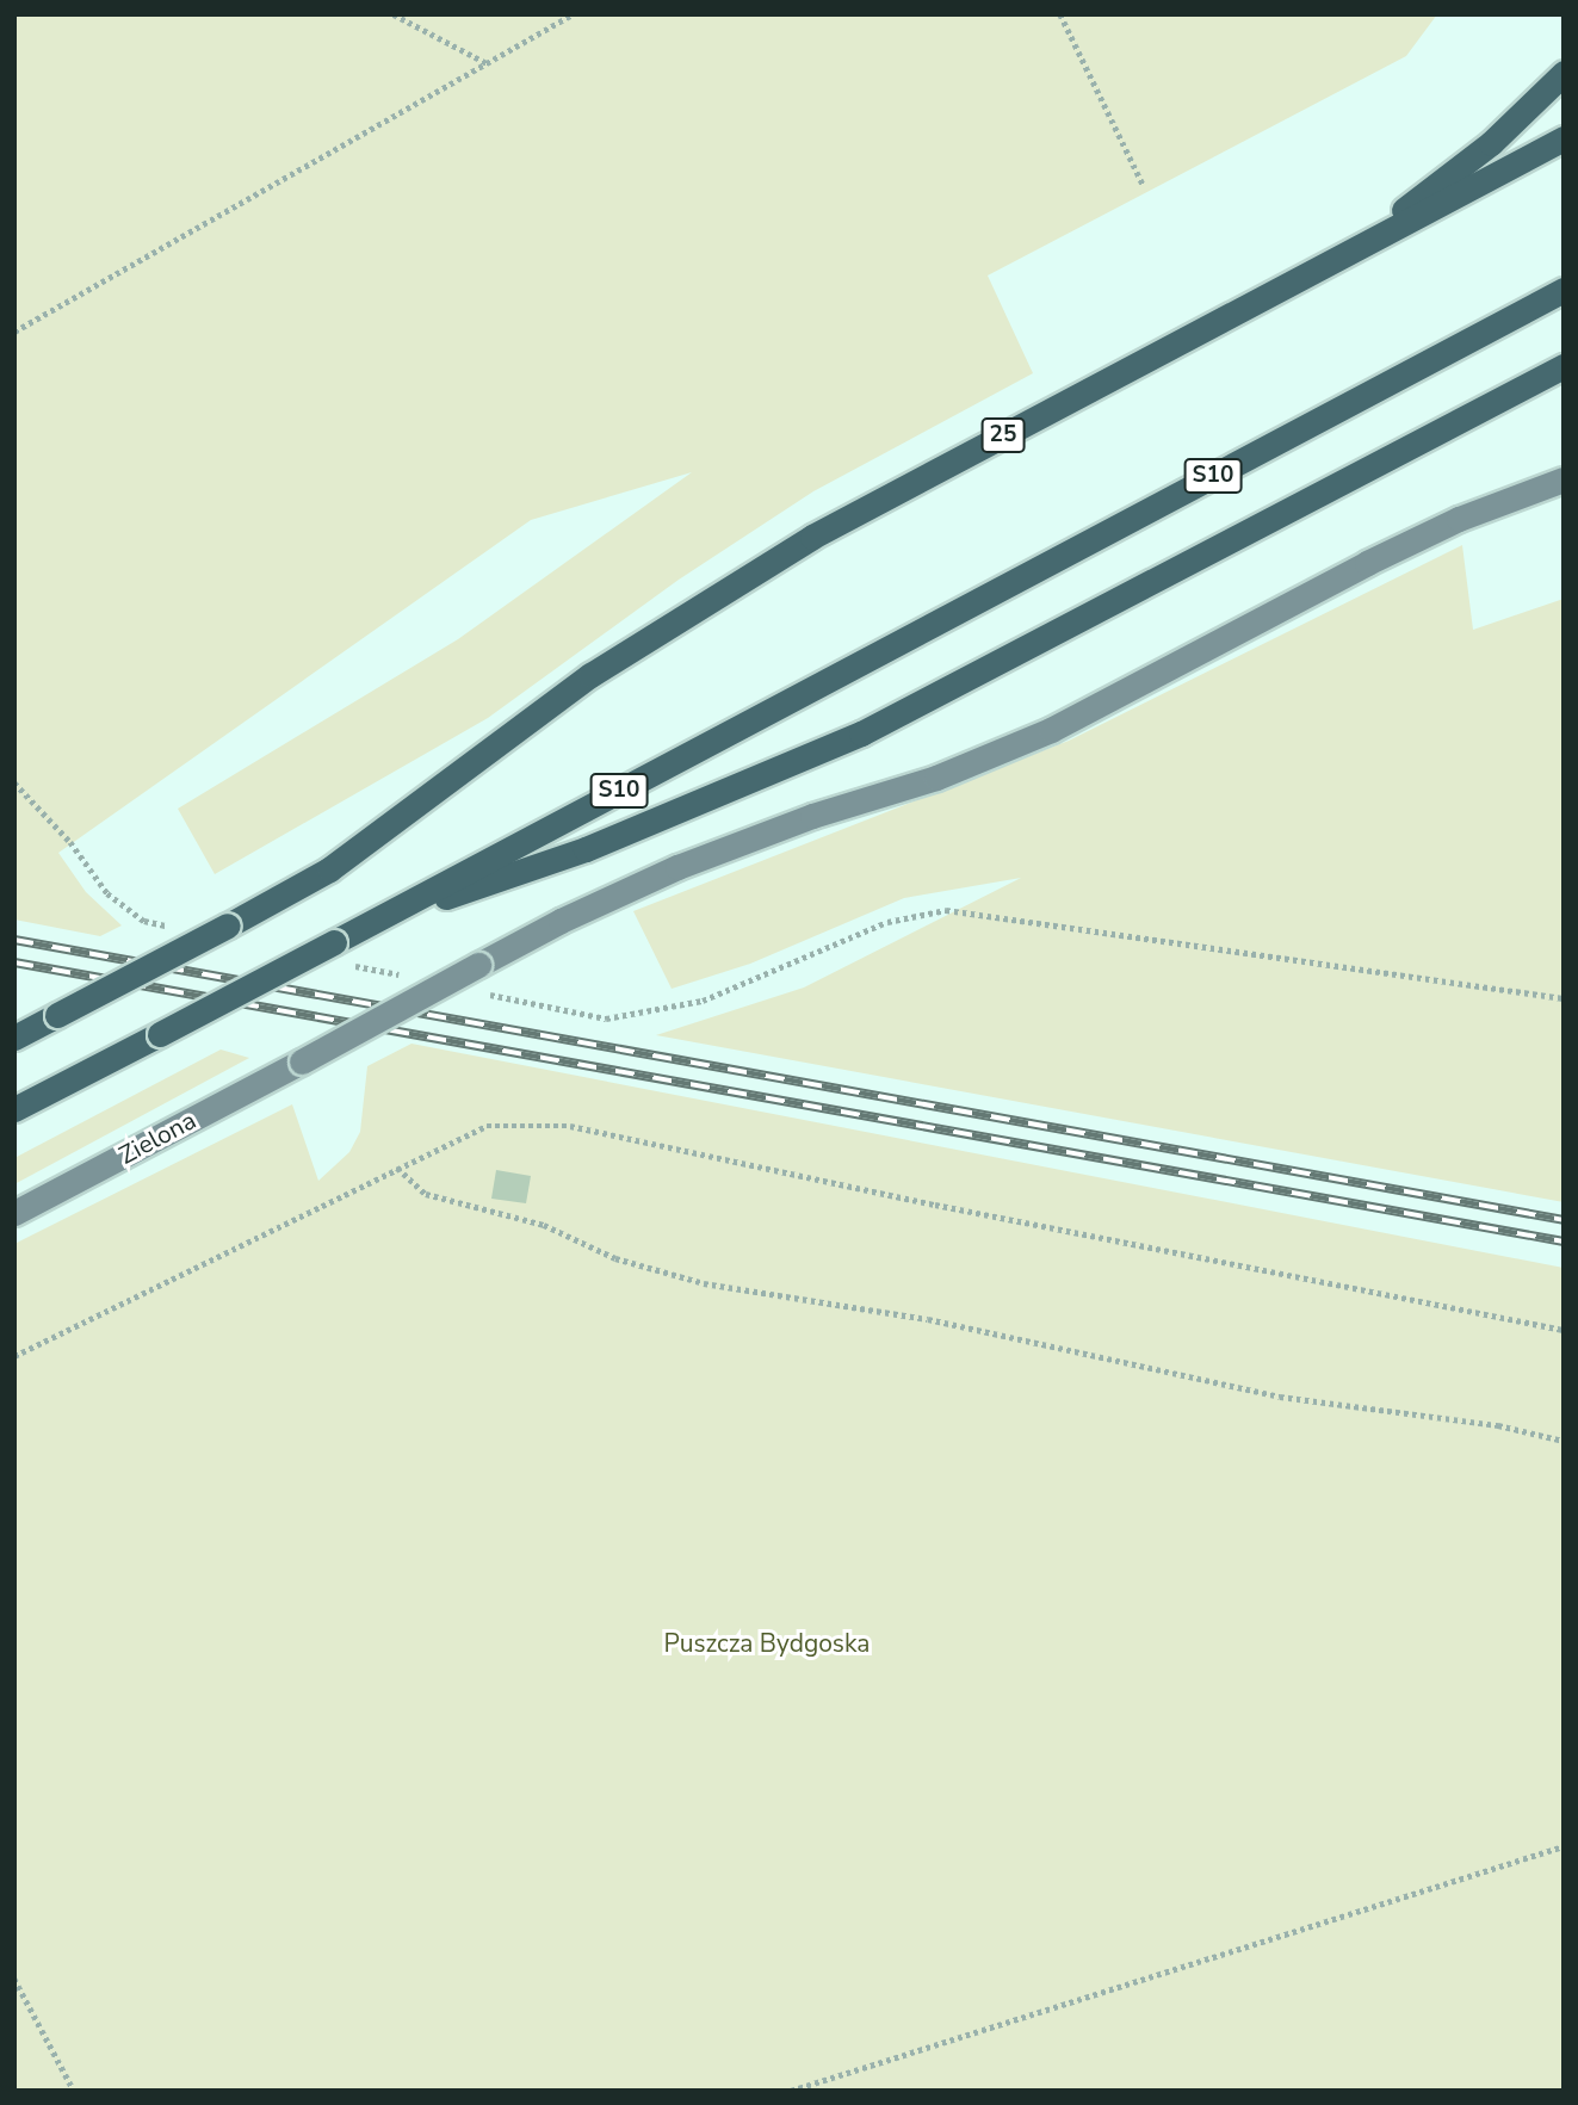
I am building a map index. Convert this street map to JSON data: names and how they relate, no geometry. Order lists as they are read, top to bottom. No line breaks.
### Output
{"streets":{"highway":["25","S10"],"street":["Zielona"]},"parks":["Puszcza Bydgoska"]}
